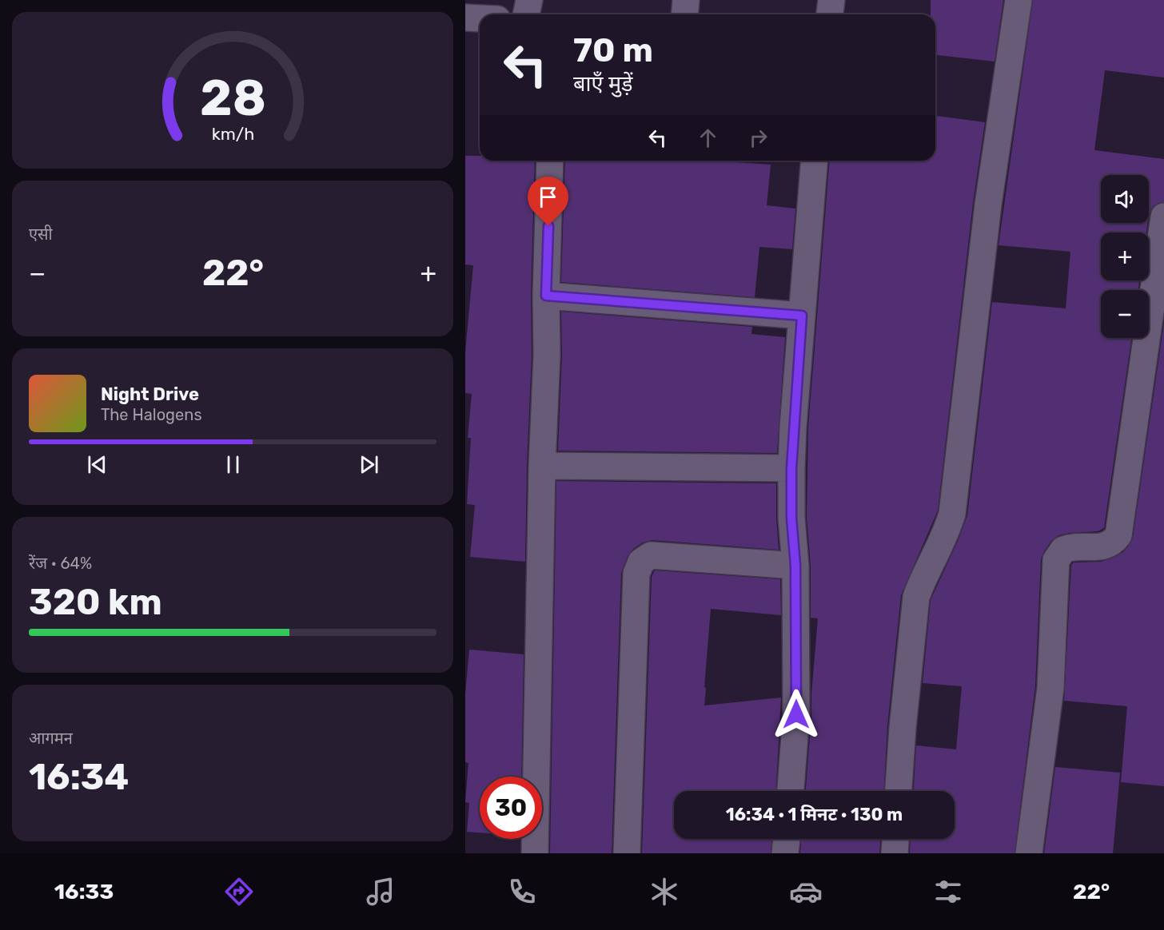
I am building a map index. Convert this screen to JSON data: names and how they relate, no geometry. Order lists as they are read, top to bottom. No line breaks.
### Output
{"page":{"turn":["70 m","बाएँ मुड़ें"],"map_buttons":["+","−"],"tile":["एसी",["रेंज · 64%","320 km"],["आगमन","16:34"]],"heat":["−","22°","+"],"song":["Night Drive","The Halogens"],"limit":"30","trip":"16:34 · 1 मिनट · 130 m","tabs":["16:33","22°"],"gauge":["28","km/h"]}}
